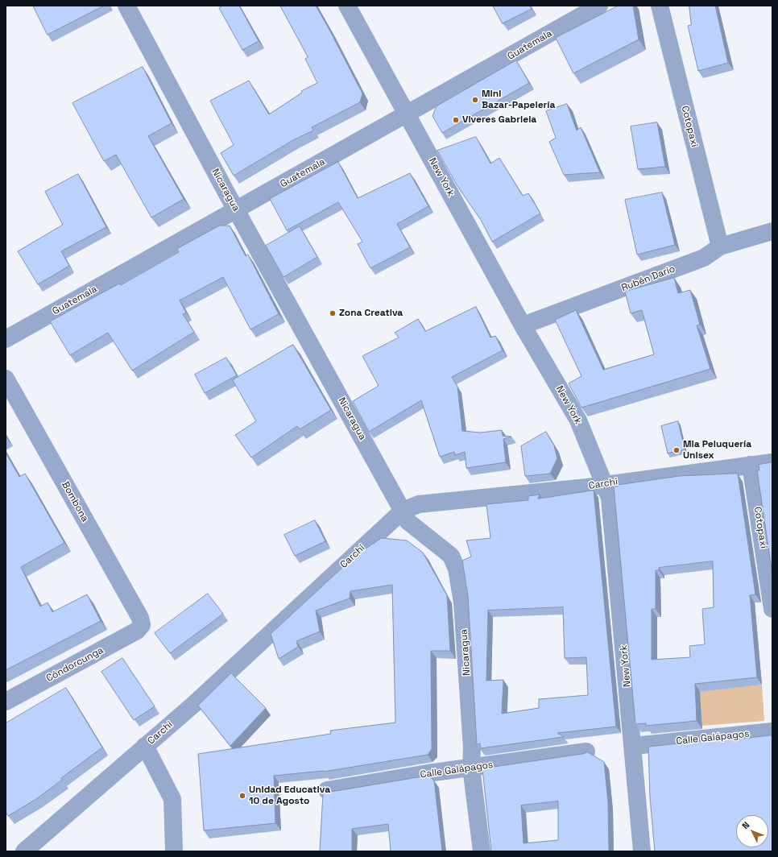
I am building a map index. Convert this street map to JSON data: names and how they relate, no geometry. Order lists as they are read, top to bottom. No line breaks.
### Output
{"streets":{"street":["Guatemala","Cotopaxi","New York","Nicaragua","Rubén Darío","Carchi","Bombona","Cóndorcunga","Calle Galápagos"]},"crossings":[["Guatemala","New York"],["Guatemala","Nicaragua"],["Cotopaxi","Rubén Darío"],["Cotopaxi","Carchi"],["New York","Rubén Darío"],["New York","Carchi"],["New York","Calle Galápagos"],["Nicaragua","Carchi"],["Nicaragua","Calle Galápagos"],["Bombona","Cóndorcunga"]],"places":["Mini Bazar-Papelería","Viveres Gabriela","Zona Creativa","Mia Peluquería Unisex","Unidad Educativa 10 de Agosto"],"north":"top left"}
